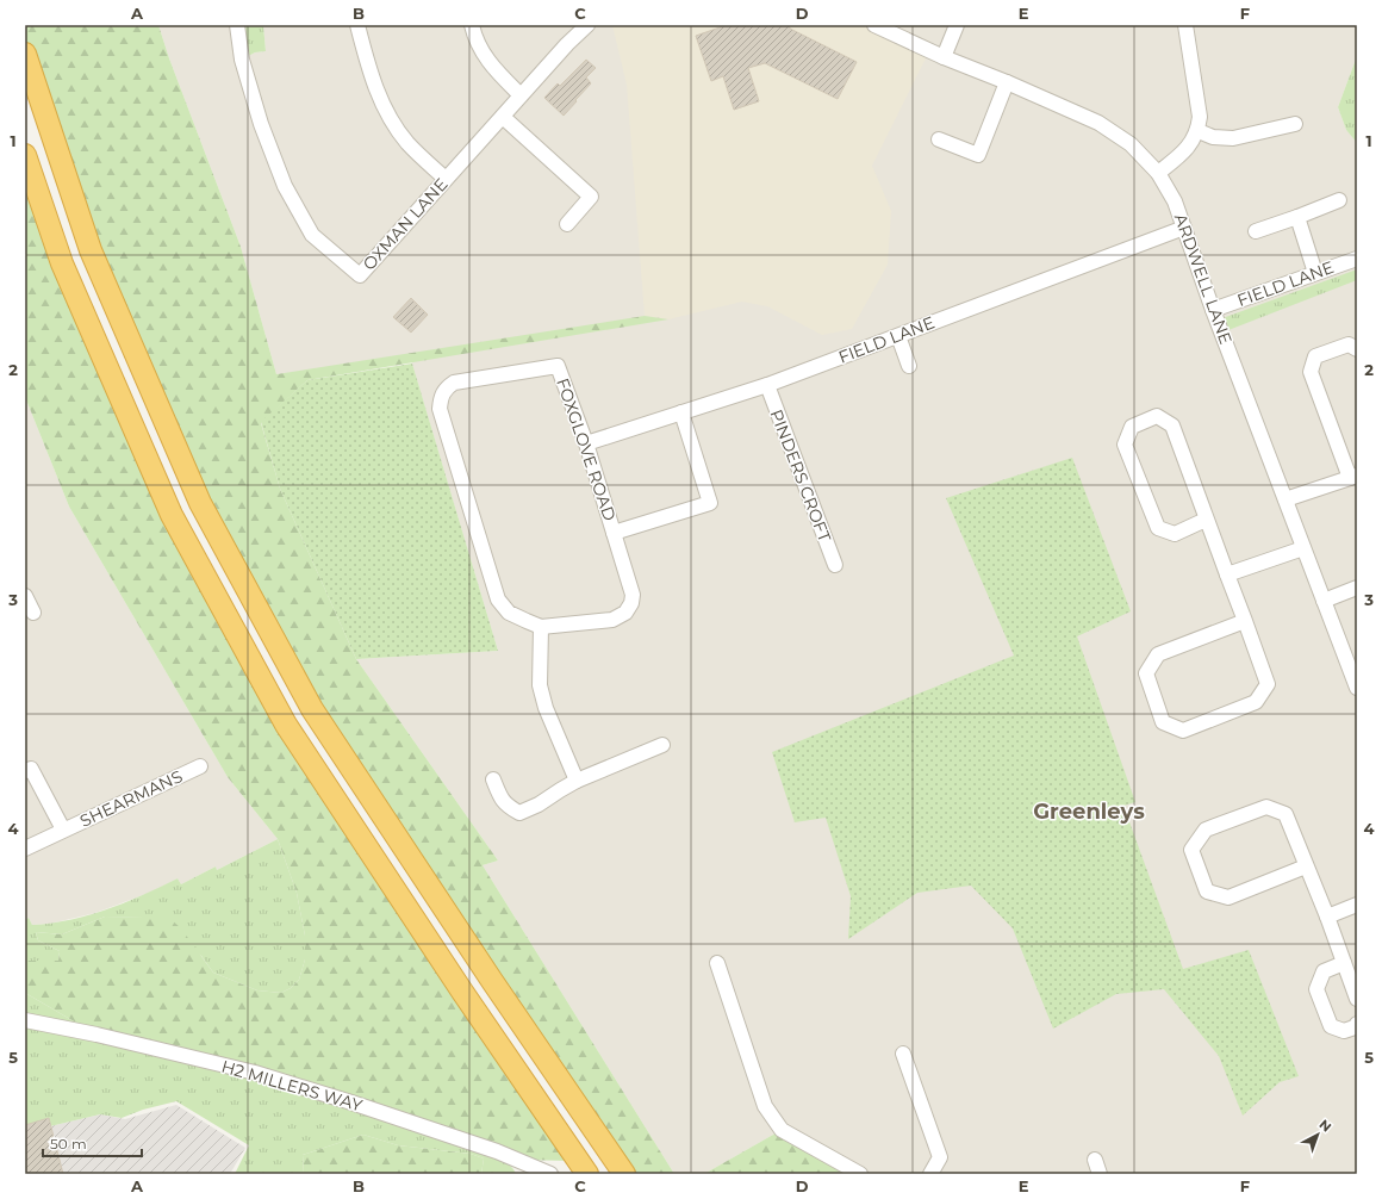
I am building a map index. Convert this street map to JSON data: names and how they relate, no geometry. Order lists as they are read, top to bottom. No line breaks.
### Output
{"streets":{"street":["OXMAN LANE","ARDWELL LANE","FIELD LANE","FOXGLOVE ROAD","PINDERS CROFT","SHEARMANS","H2 MILLERS WAY"]},"crossings":[["ARDWELL LANE","FIELD LANE"],["FIELD LANE","FOXGLOVE ROAD"],["FIELD LANE","PINDERS CROFT"]],"districts":["Greenleys"],"scale_bar":"50 m","north":"top right","grid":{"columns":["A","B","C","D","E","F"],"rows":["1","2","3","4","5"]}}
